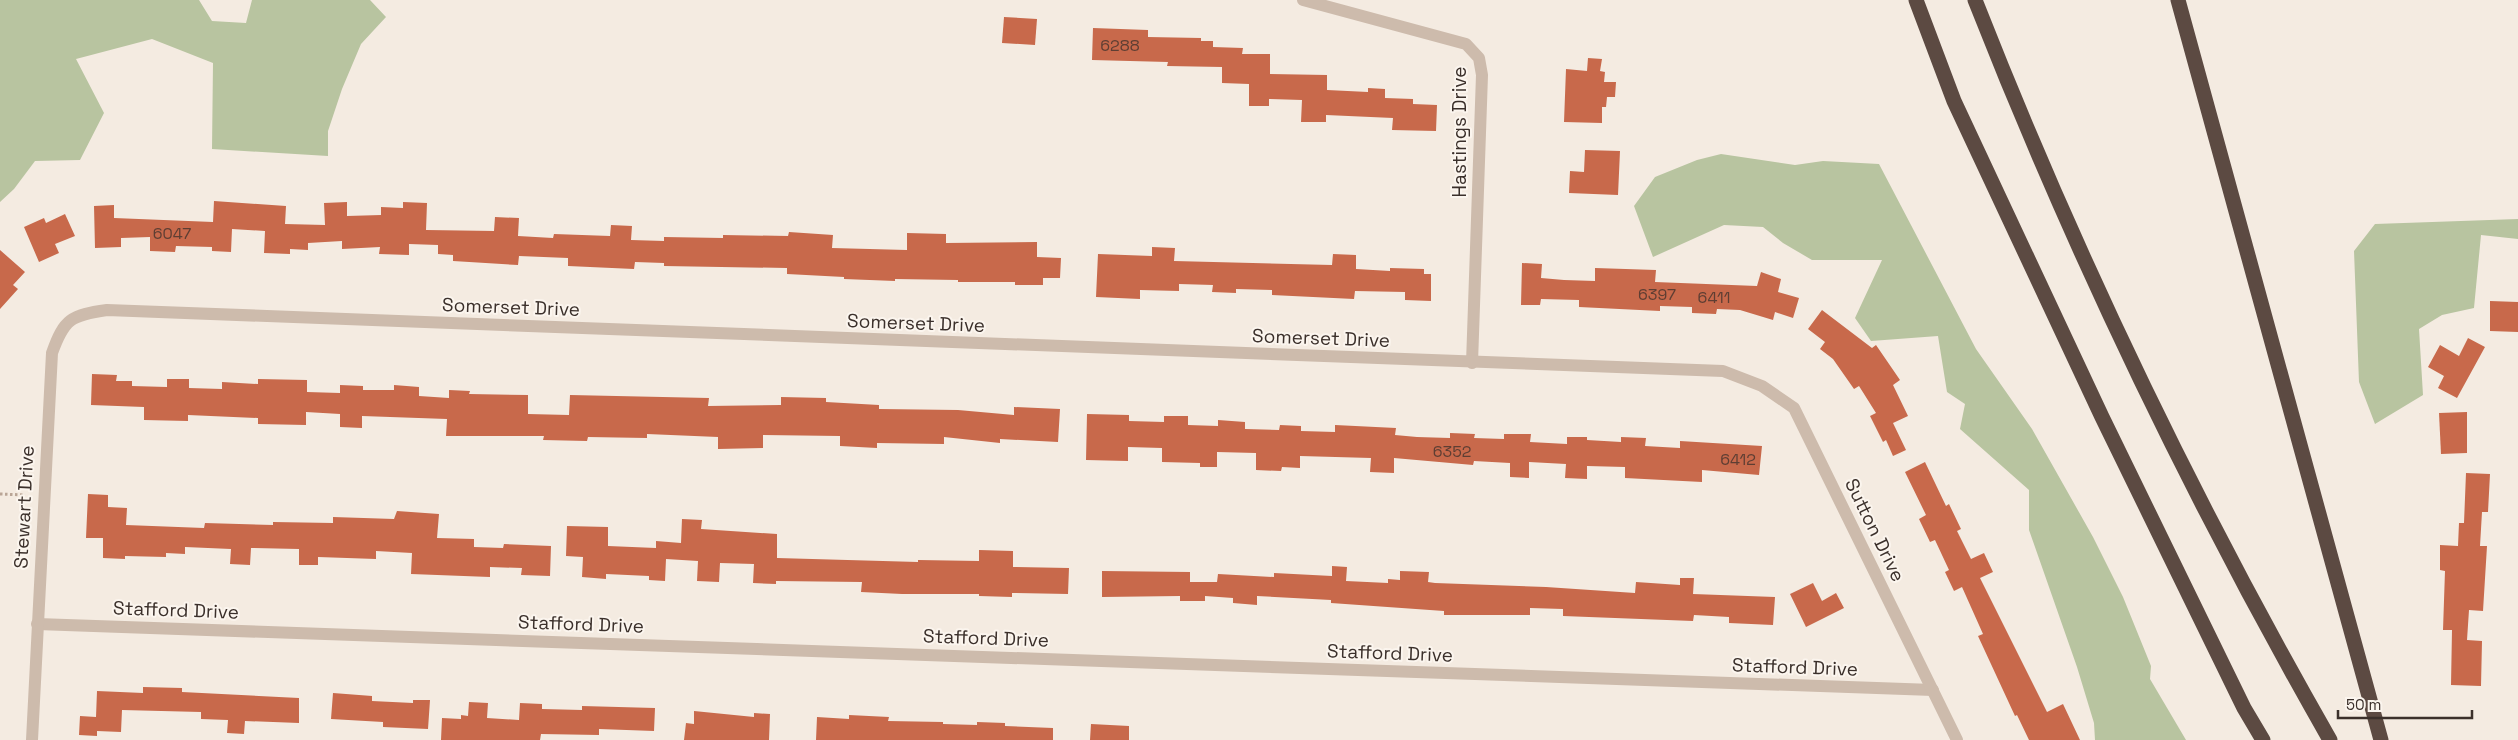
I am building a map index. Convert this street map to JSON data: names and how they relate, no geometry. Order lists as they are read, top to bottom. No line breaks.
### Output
{"streets":{"street":["Hastings Drive","Somerset Drive","Stewart Drive","Sutton Drive","Stafford Drive"]},"crossings":[["Hastings Drive","Somerset Drive"],["Somerset Drive","Stewart Drive"],["Somerset Drive","Sutton Drive"],["Stewart Drive","Stafford Drive"],["Sutton Drive","Stafford Drive"]],"house_numbers":["6288","6047","6397","6411","6352","6412"],"scale_bar":"50 m"}
